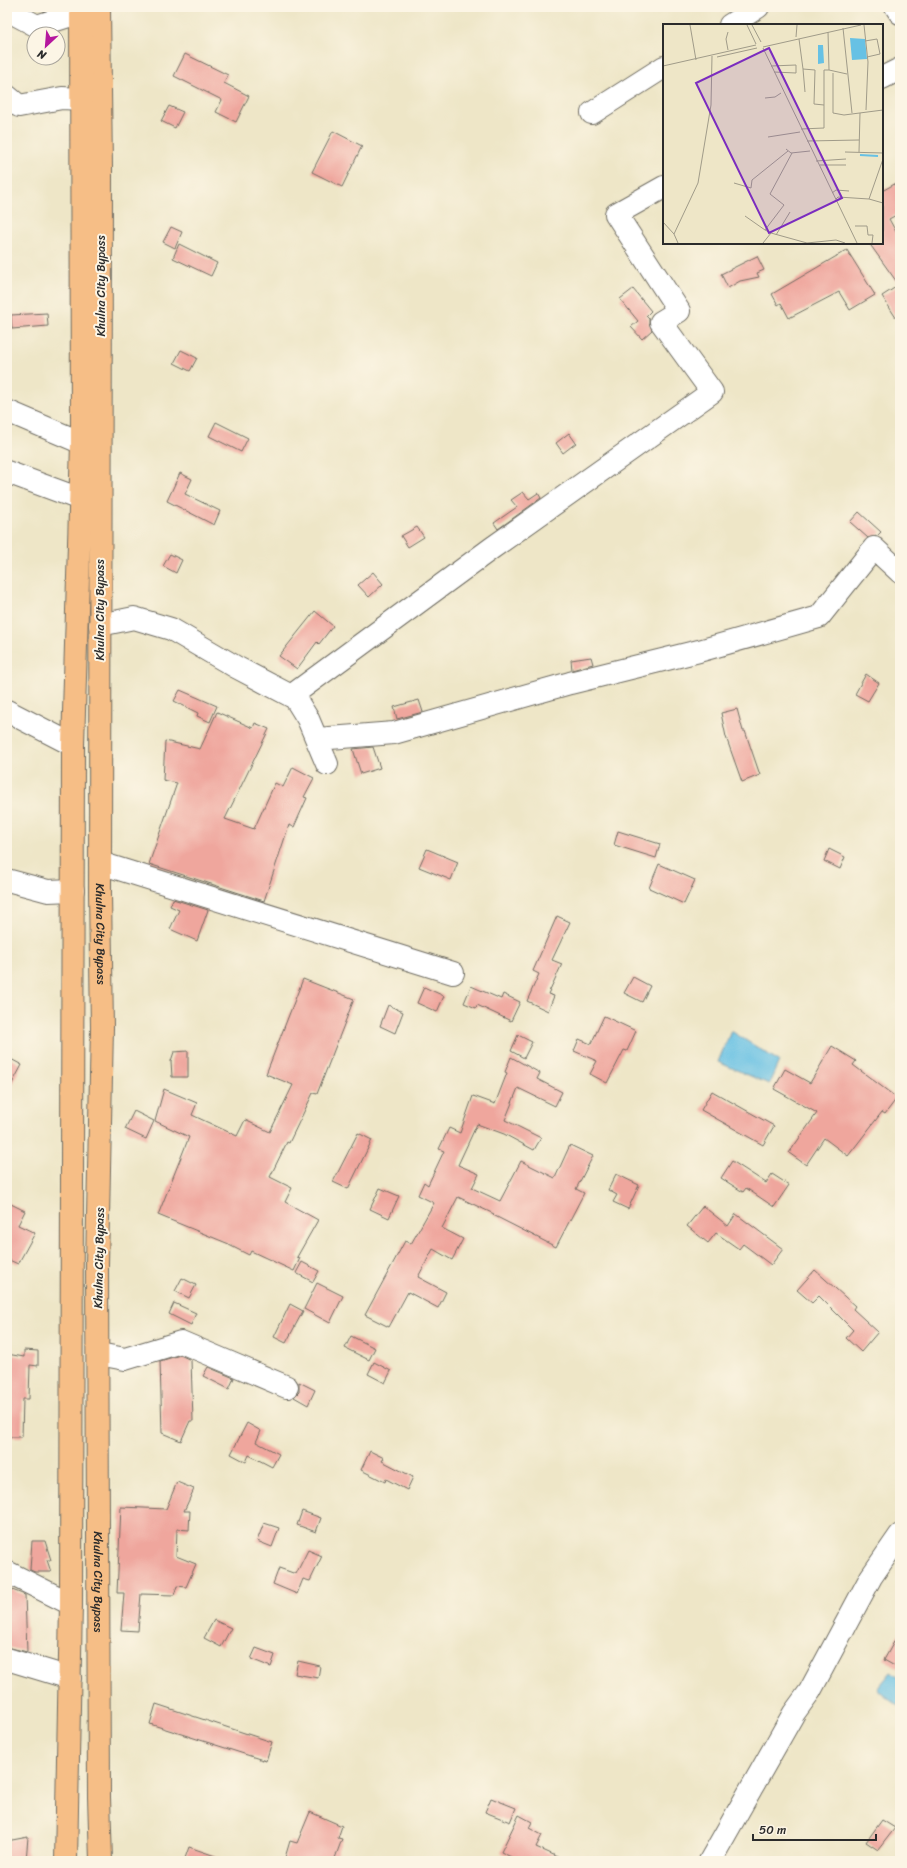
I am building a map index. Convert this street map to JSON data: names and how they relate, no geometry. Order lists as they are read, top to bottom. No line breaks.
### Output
{"streets":{"highway":["Khulna City Bypass"]},"scale_bar":"50 m","north":"bottom left"}
